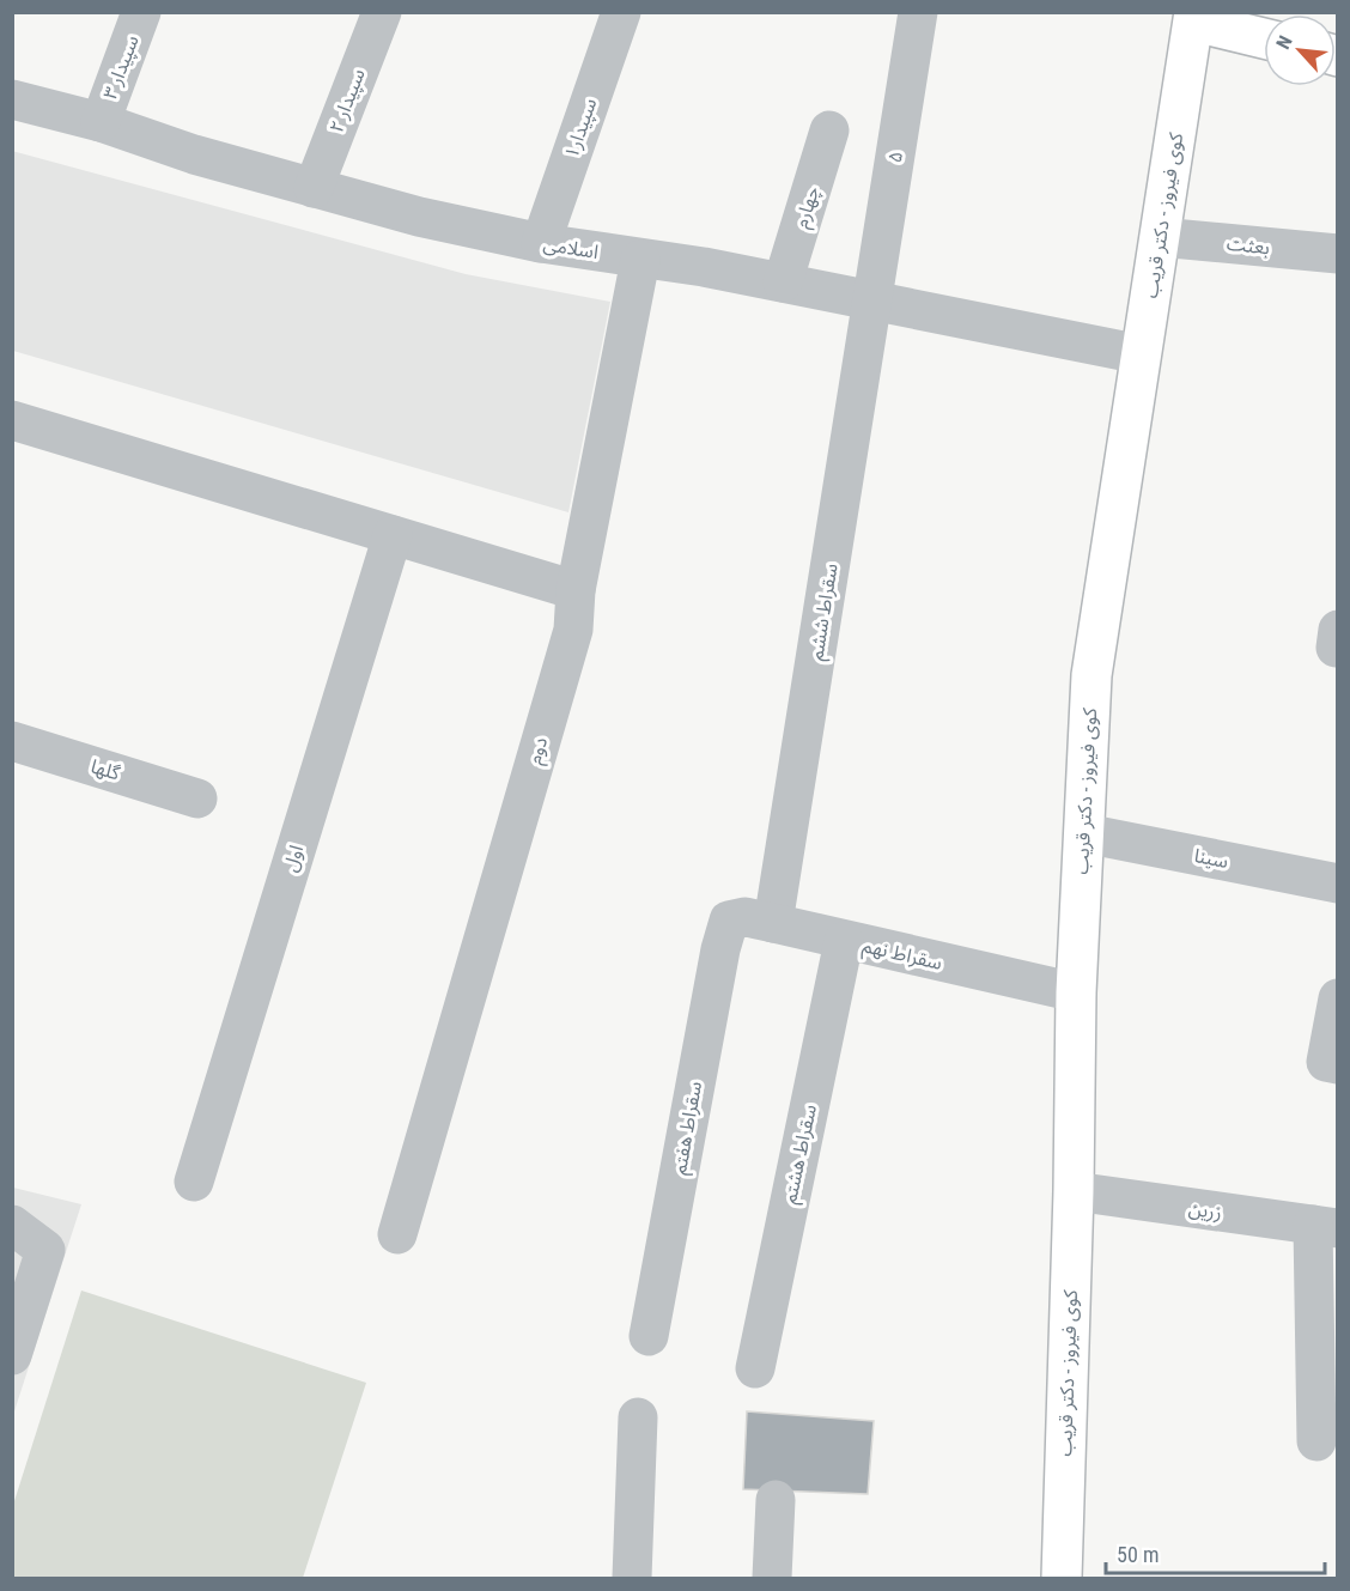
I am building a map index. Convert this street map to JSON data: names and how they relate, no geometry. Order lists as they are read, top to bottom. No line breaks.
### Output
{"streets":{"main road":["کوی فیروز - دکتر قریب"],"street":["سپیدار ۳","سپیدار ۲","سپیدار۱","۵","چهارم","بعثت","اسلامی","سقراط ششم","دوم","گلها","اول","سینا","سقراط نهم","سقراط هفتم","سقراط هشتم","زرین"]},"crossings":[["سپیدار ۳","اسلامی"],["سپیدار ۲","اسلامی"],["سپیدار۱","اسلامی"],["۵","اسلامی"],["۵","سقراط ششم"],["چهارم","اسلامی"],["کوی فیروز - دکتر قریب","بعثت"],["کوی فیروز - دکتر قریب","اسلامی"],["کوی فیروز - دکتر قریب","سینا"],["کوی فیروز - دکتر قریب","سقراط نهم"],["کوی فیروز - دکتر قریب","زرین"],["اسلامی","سقراط ششم"],["اسلامی","دوم"],["سقراط ششم","سقراط نهم"],["سقراط نهم","سقراط هفتم"],["سقراط نهم","سقراط هشتم"]],"scale_bar":"50 m","north":"top left"}
